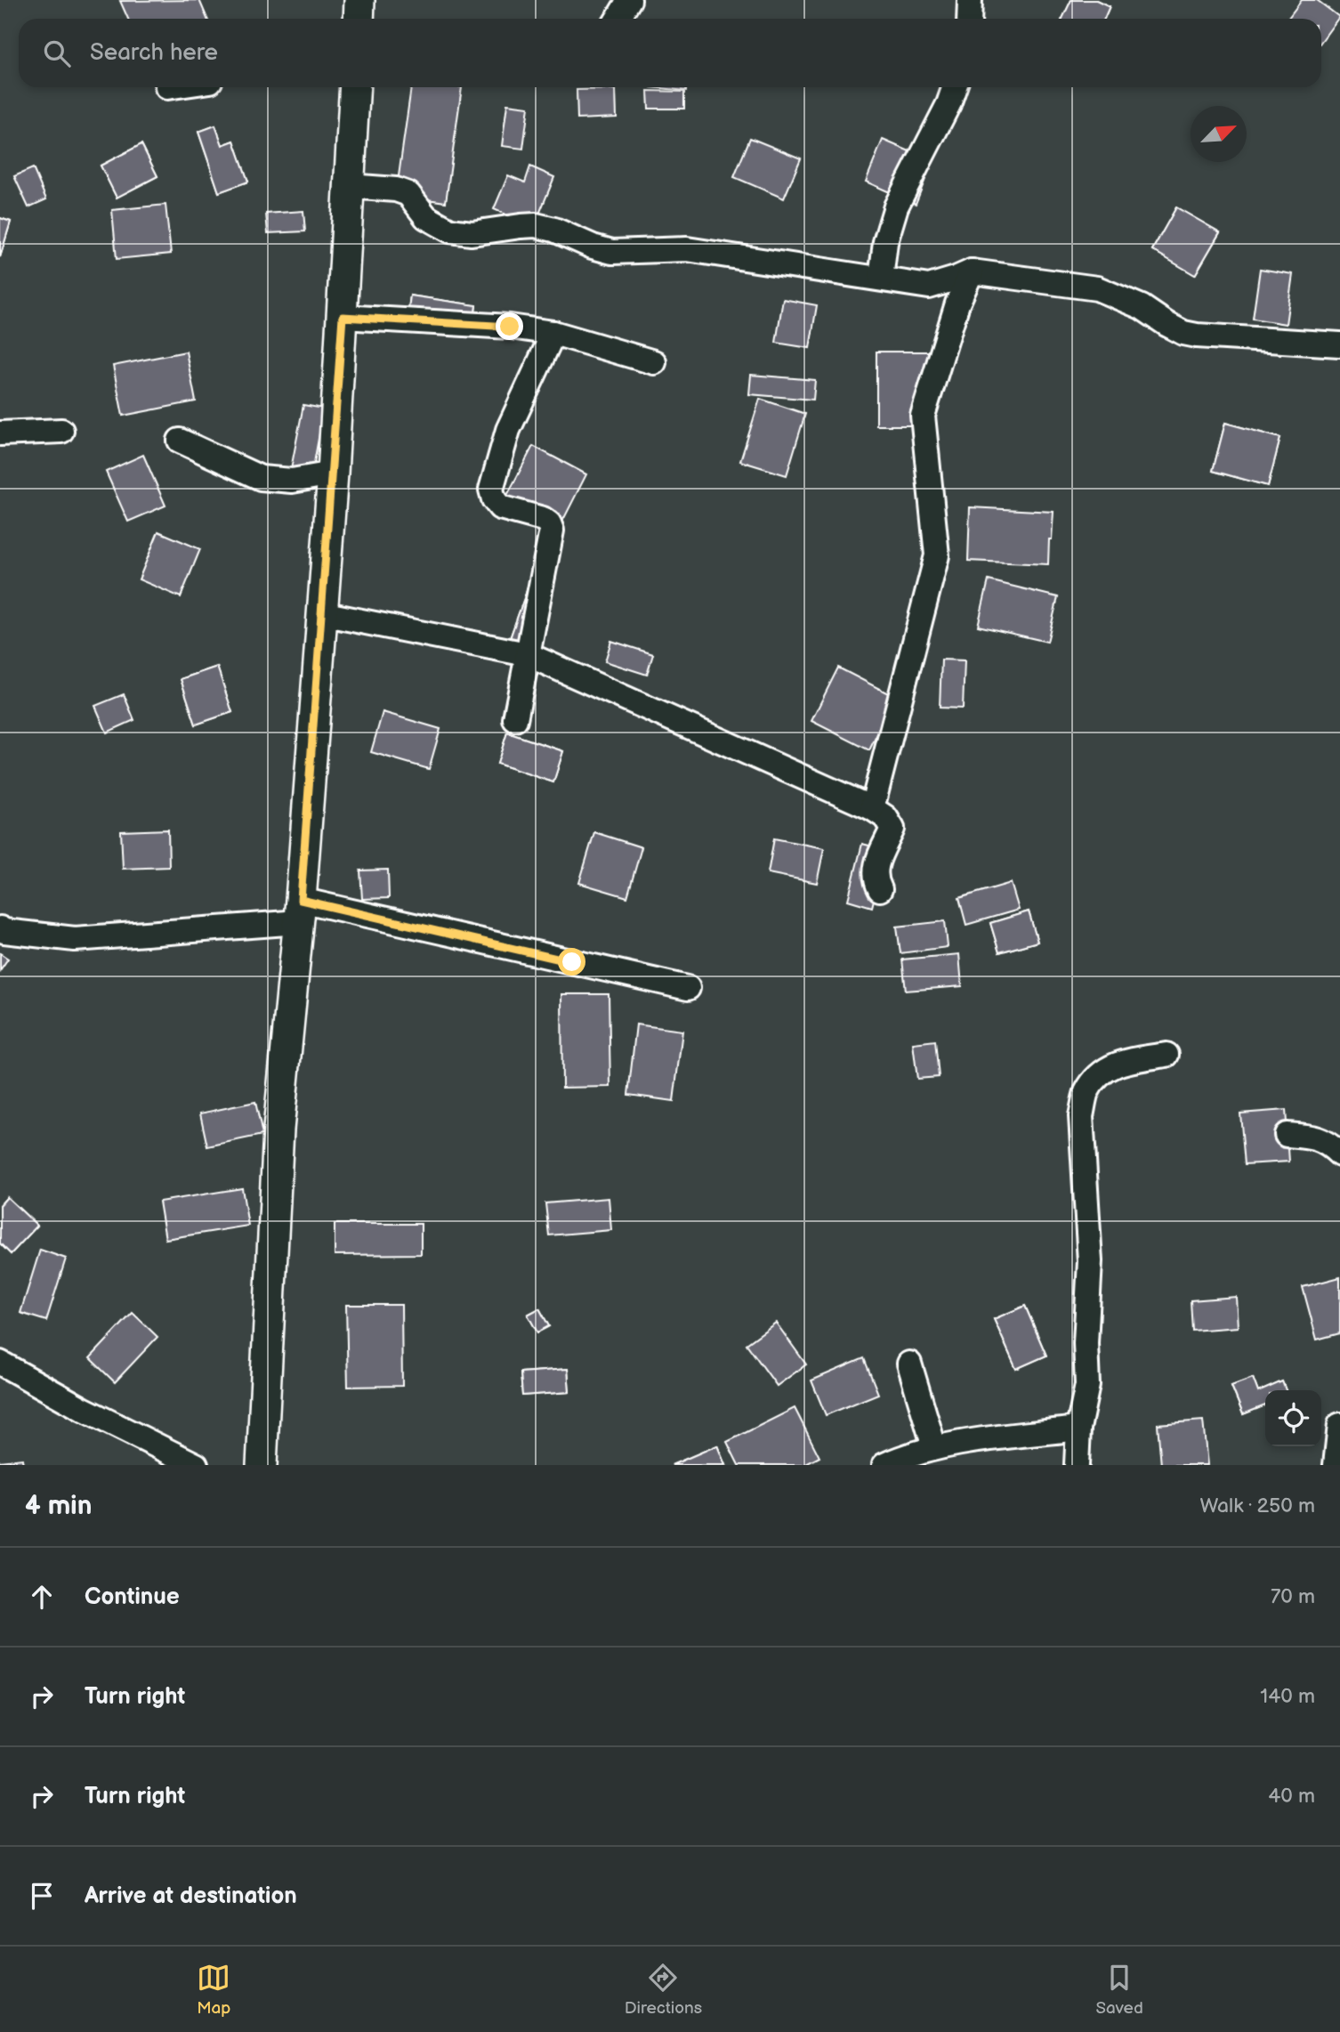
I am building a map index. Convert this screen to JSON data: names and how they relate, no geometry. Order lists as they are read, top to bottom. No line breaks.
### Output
{"north":"top right","page":{"search":"Search here","heading":["4 min","Walk · 250 m"],"list":[["Continue","70 m"],["Turn right","140 m"],["Turn right","40 m"],"Arrive at destination"],"nav":["Map","Directions","Saved"]}}
